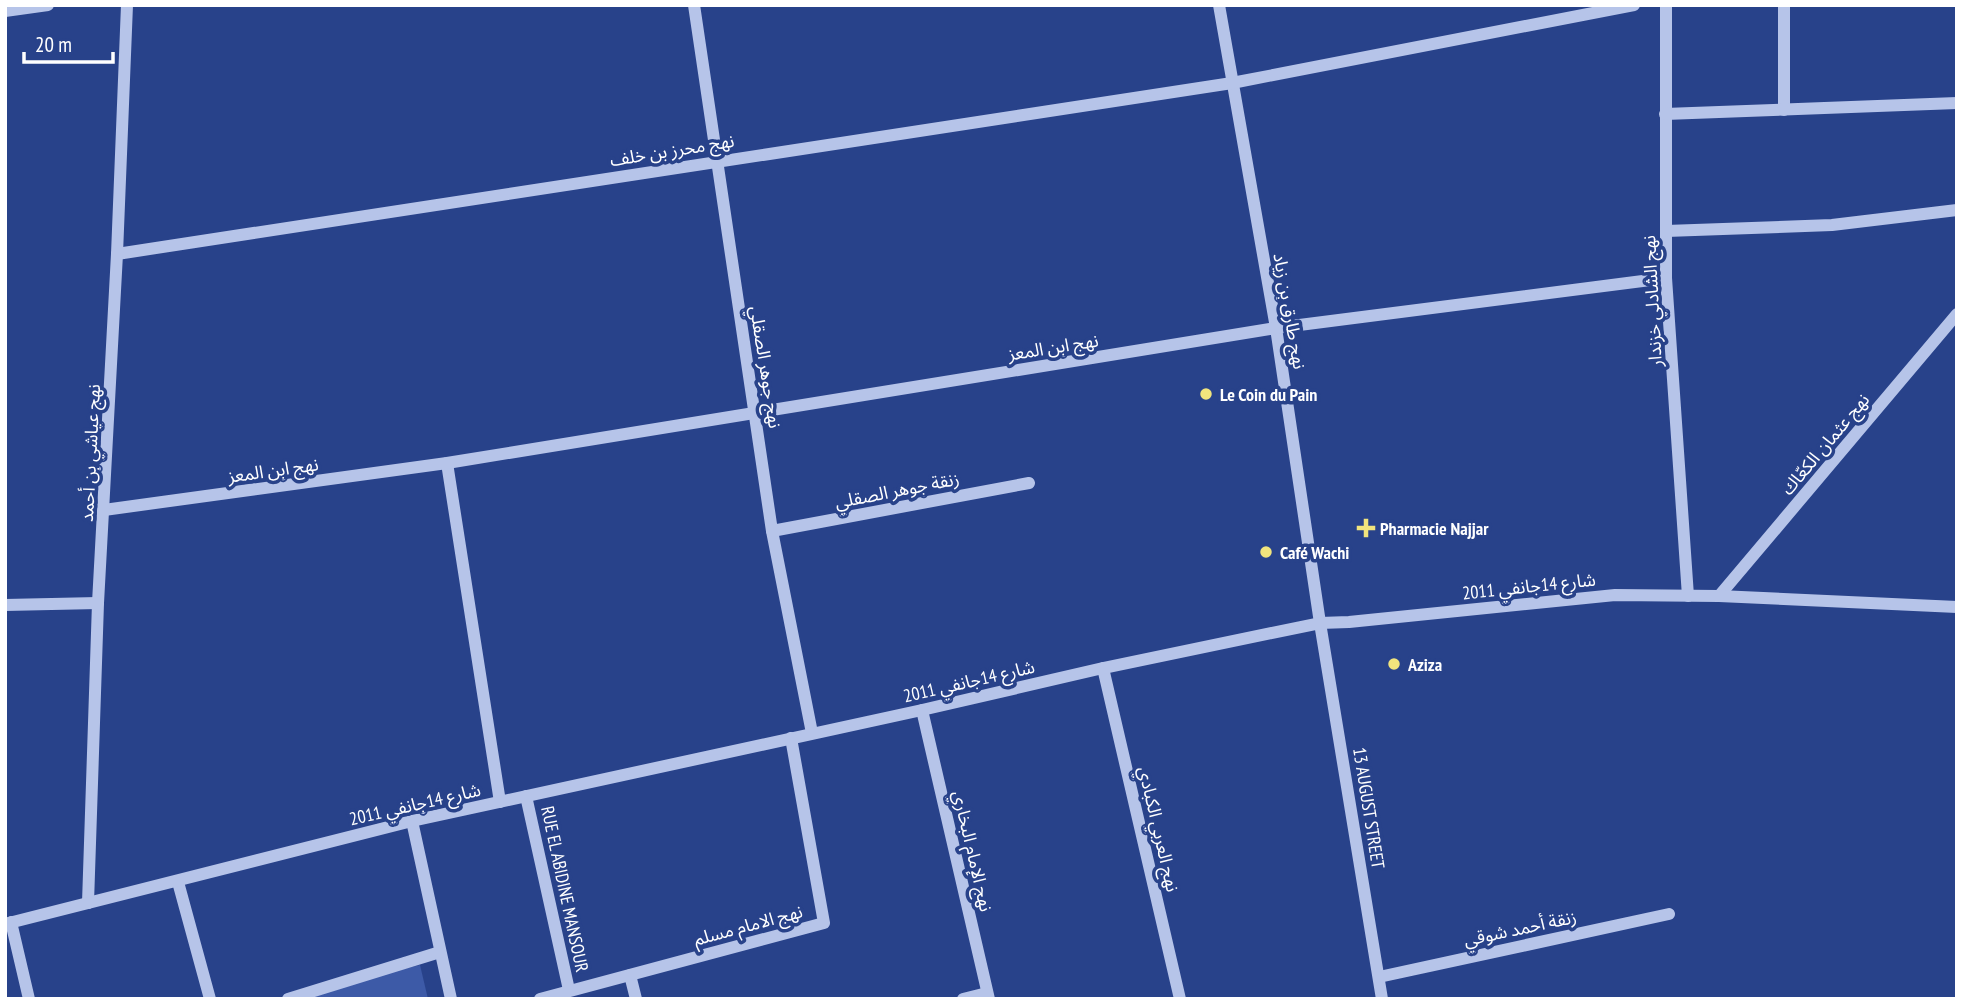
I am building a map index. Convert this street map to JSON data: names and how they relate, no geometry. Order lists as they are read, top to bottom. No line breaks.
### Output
{"streets":{"street":["نهج محرز بن خلف","نهج الشادلي خزندار","نهج طارق بن زياد","نهج ابن المعز","نهج جوهر الصقلي","نهج عثمان الكعّاك","نهج عياشي بن أحمد","زنقة جوهر الصقلي","شارع 14جانفي 2011","13 AUGUST STREET","نهج العربي الكبادي","نهج الإمام البخاري","RUE EL ABIDINE MANSOUR","نهج الامام مسلم","زنقة أحمد شوقي"]},"crossings":[["نهج محرز بن خلف","نهج طارق بن زياد"],["نهج محرز بن خلف","نهج جوهر الصقلي"],["نهج محرز بن خلف","نهج عياشي بن أحمد"],["نهج الشادلي خزندار","نهج ابن المعز"],["نهج الشادلي خزندار","شارع 14جانفي 2011"],["نهج طارق بن زياد","نهج ابن المعز"],["نهج طارق بن زياد","شارع 14جانفي 2011"],["نهج طارق بن زياد","13 AUGUST STREET"],["نهج ابن المعز","نهج جوهر الصقلي"],["نهج ابن المعز","نهج عياشي بن أحمد"],["نهج جوهر الصقلي","زنقة جوهر الصقلي"],["نهج جوهر الصقلي","شارع 14جانفي 2011"],["نهج عثمان الكعّاك","شارع 14جانفي 2011"],["نهج عياشي بن أحمد","شارع 14جانفي 2011"],["شارع 14جانفي 2011","13 AUGUST STREET"],["شارع 14جانفي 2011","نهج العربي الكبادي"],["شارع 14جانفي 2011","نهج الإمام البخاري"],["شارع 14جانفي 2011","RUE EL ABIDINE MANSOUR"],["شارع 14جانفي 2011","نهج الامام مسلم"],["13 AUGUST STREET","زنقة أحمد شوقي"],["RUE EL ABIDINE MANSOUR","نهج الامام مسلم"]],"places":{"other":["Le Coin du Pain","Café Wachi","Aziza"],"health":["Pharmacie Najjar"]},"scale_bar":"20 m"}
